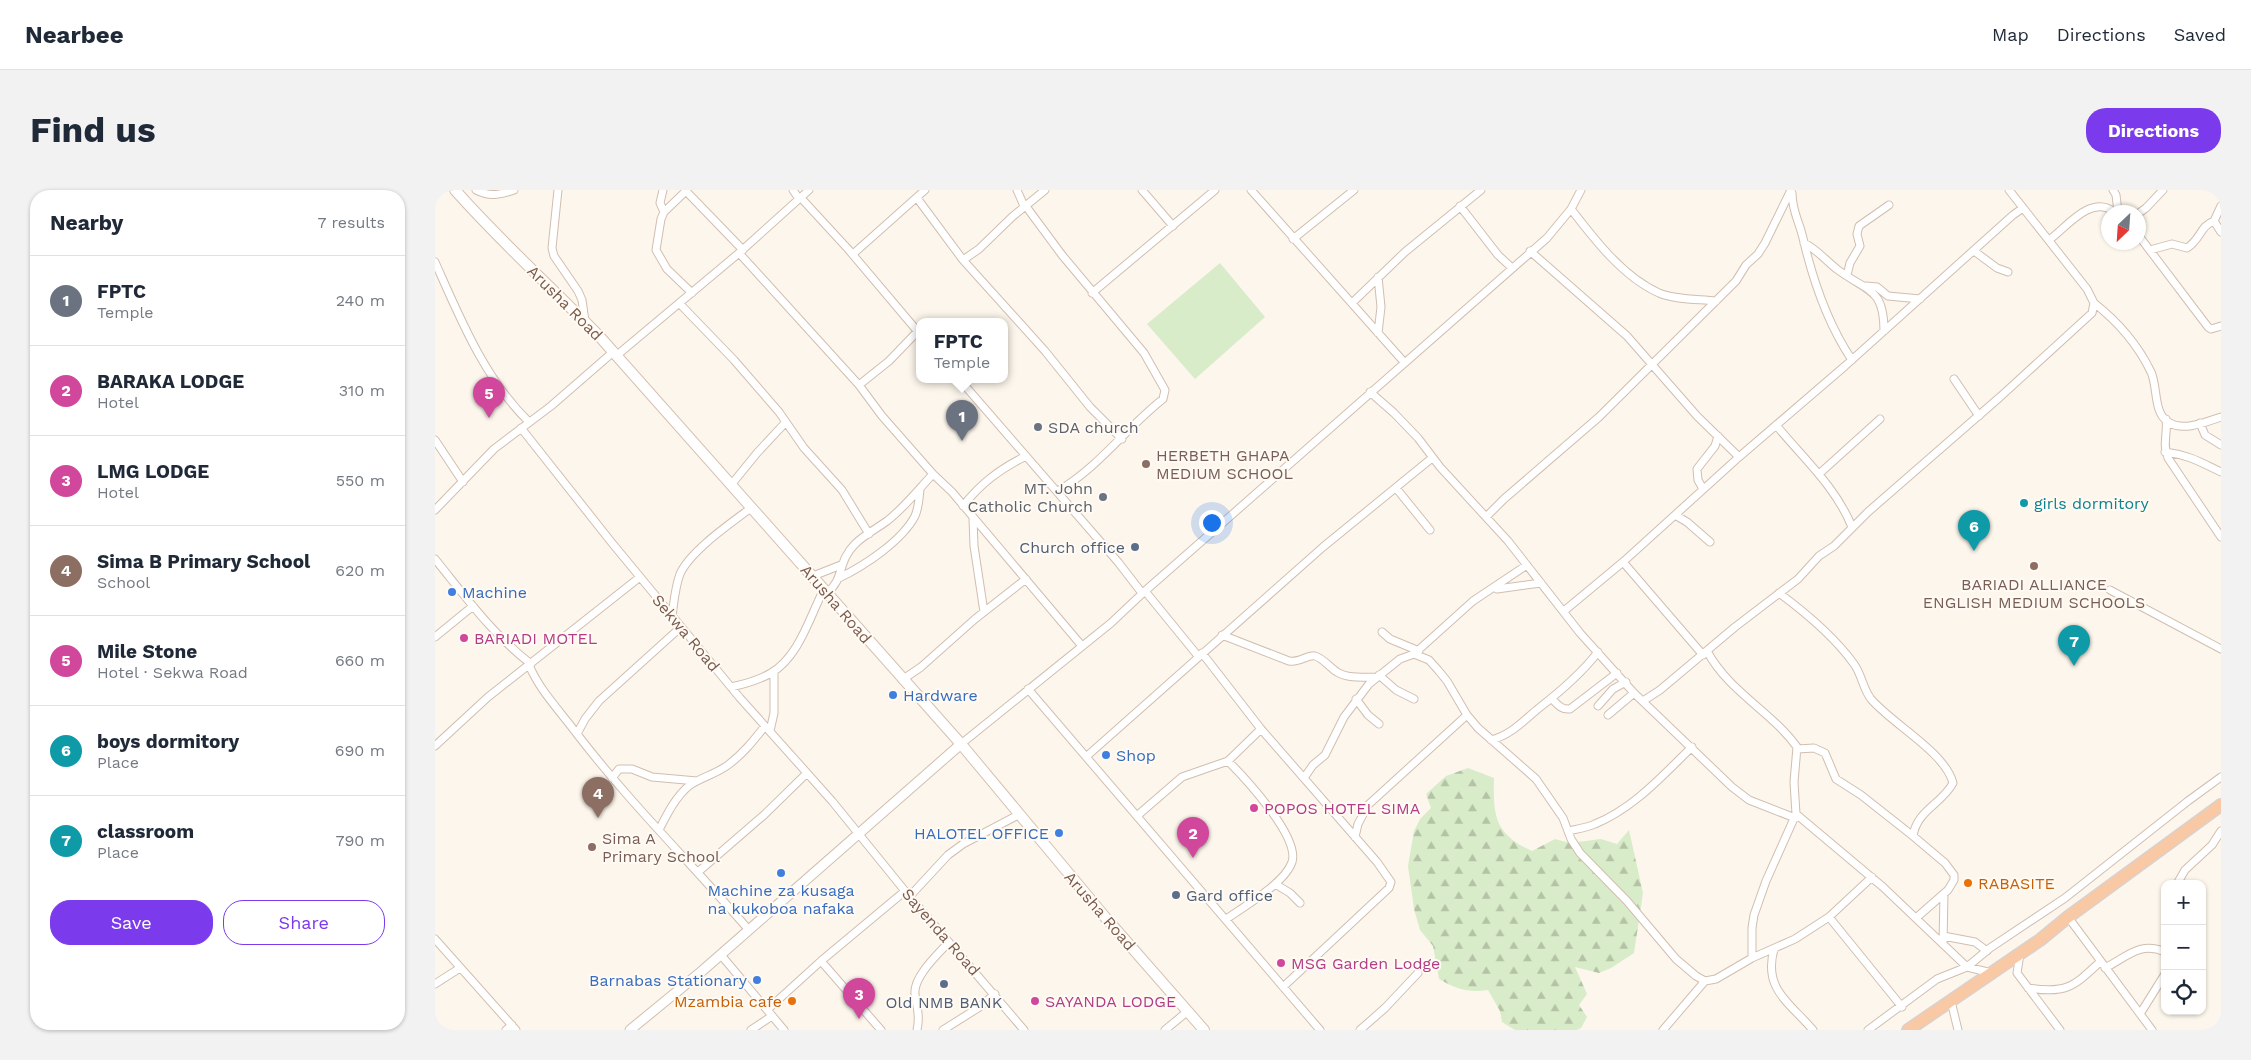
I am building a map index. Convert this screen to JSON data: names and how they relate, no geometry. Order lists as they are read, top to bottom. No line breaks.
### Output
{"streets":{"main road":["Arusha Road"],"street":["Sekwa Road","Sayenda Road"]},"crossings":[["Arusha Road","Sekwa Road"],["Sekwa Road","Sayenda Road"]],"places":["SDA church","HERBETH GHAPA MEDIUM SCHOOL","MT. John Catholic Church","girls dormitory","Church office","BARIADI ALLIANCE ENGLISH MEDIUM SCHOOLS","Machine","BARIADI MOTEL","Hardware","Shop","POPOS HOTEL SIMA","HALOTEL OFFICE","Sima A Primary School","Machine za kusaga na kukoboa nafaka","RABASITE","Gard office","MSG Garden Lodge","Barnabas Stationary","Old NMB BANK","Mzambia cafe","SAYANDA LODGE"],"north":"bottom left","page":{"header":"Nearbee","nav":["Map","Directions","Saved"],"buttons":["Directions",["Save","Share"]],"title":"Find us","heading":["Nearby","7 results"],"list":[{"mark":"1","name":"FPTC","note":"Temple","value":"240 m"},{"mark":"2","name":"BARAKA LODGE","note":"Hotel","value":"310 m"},{"mark":"3","name":"LMG LODGE","note":"Hotel","value":"550 m"},{"mark":"4","name":"Sima B Primary School","note":"School","value":"620 m"},{"mark":"5","name":"Mile Stone","note":"Hotel · Sekwa Road","value":"660 m"},{"mark":"6","name":"boys dormitory","note":"Place","value":"690 m"},{"mark":"7","name":"classroom","note":"Place","value":"790 m"}],"popup":["FPTC","Temple"],"pins":["5","1","6","7","4","2","3"],"map_buttons":["+","−"]}}
